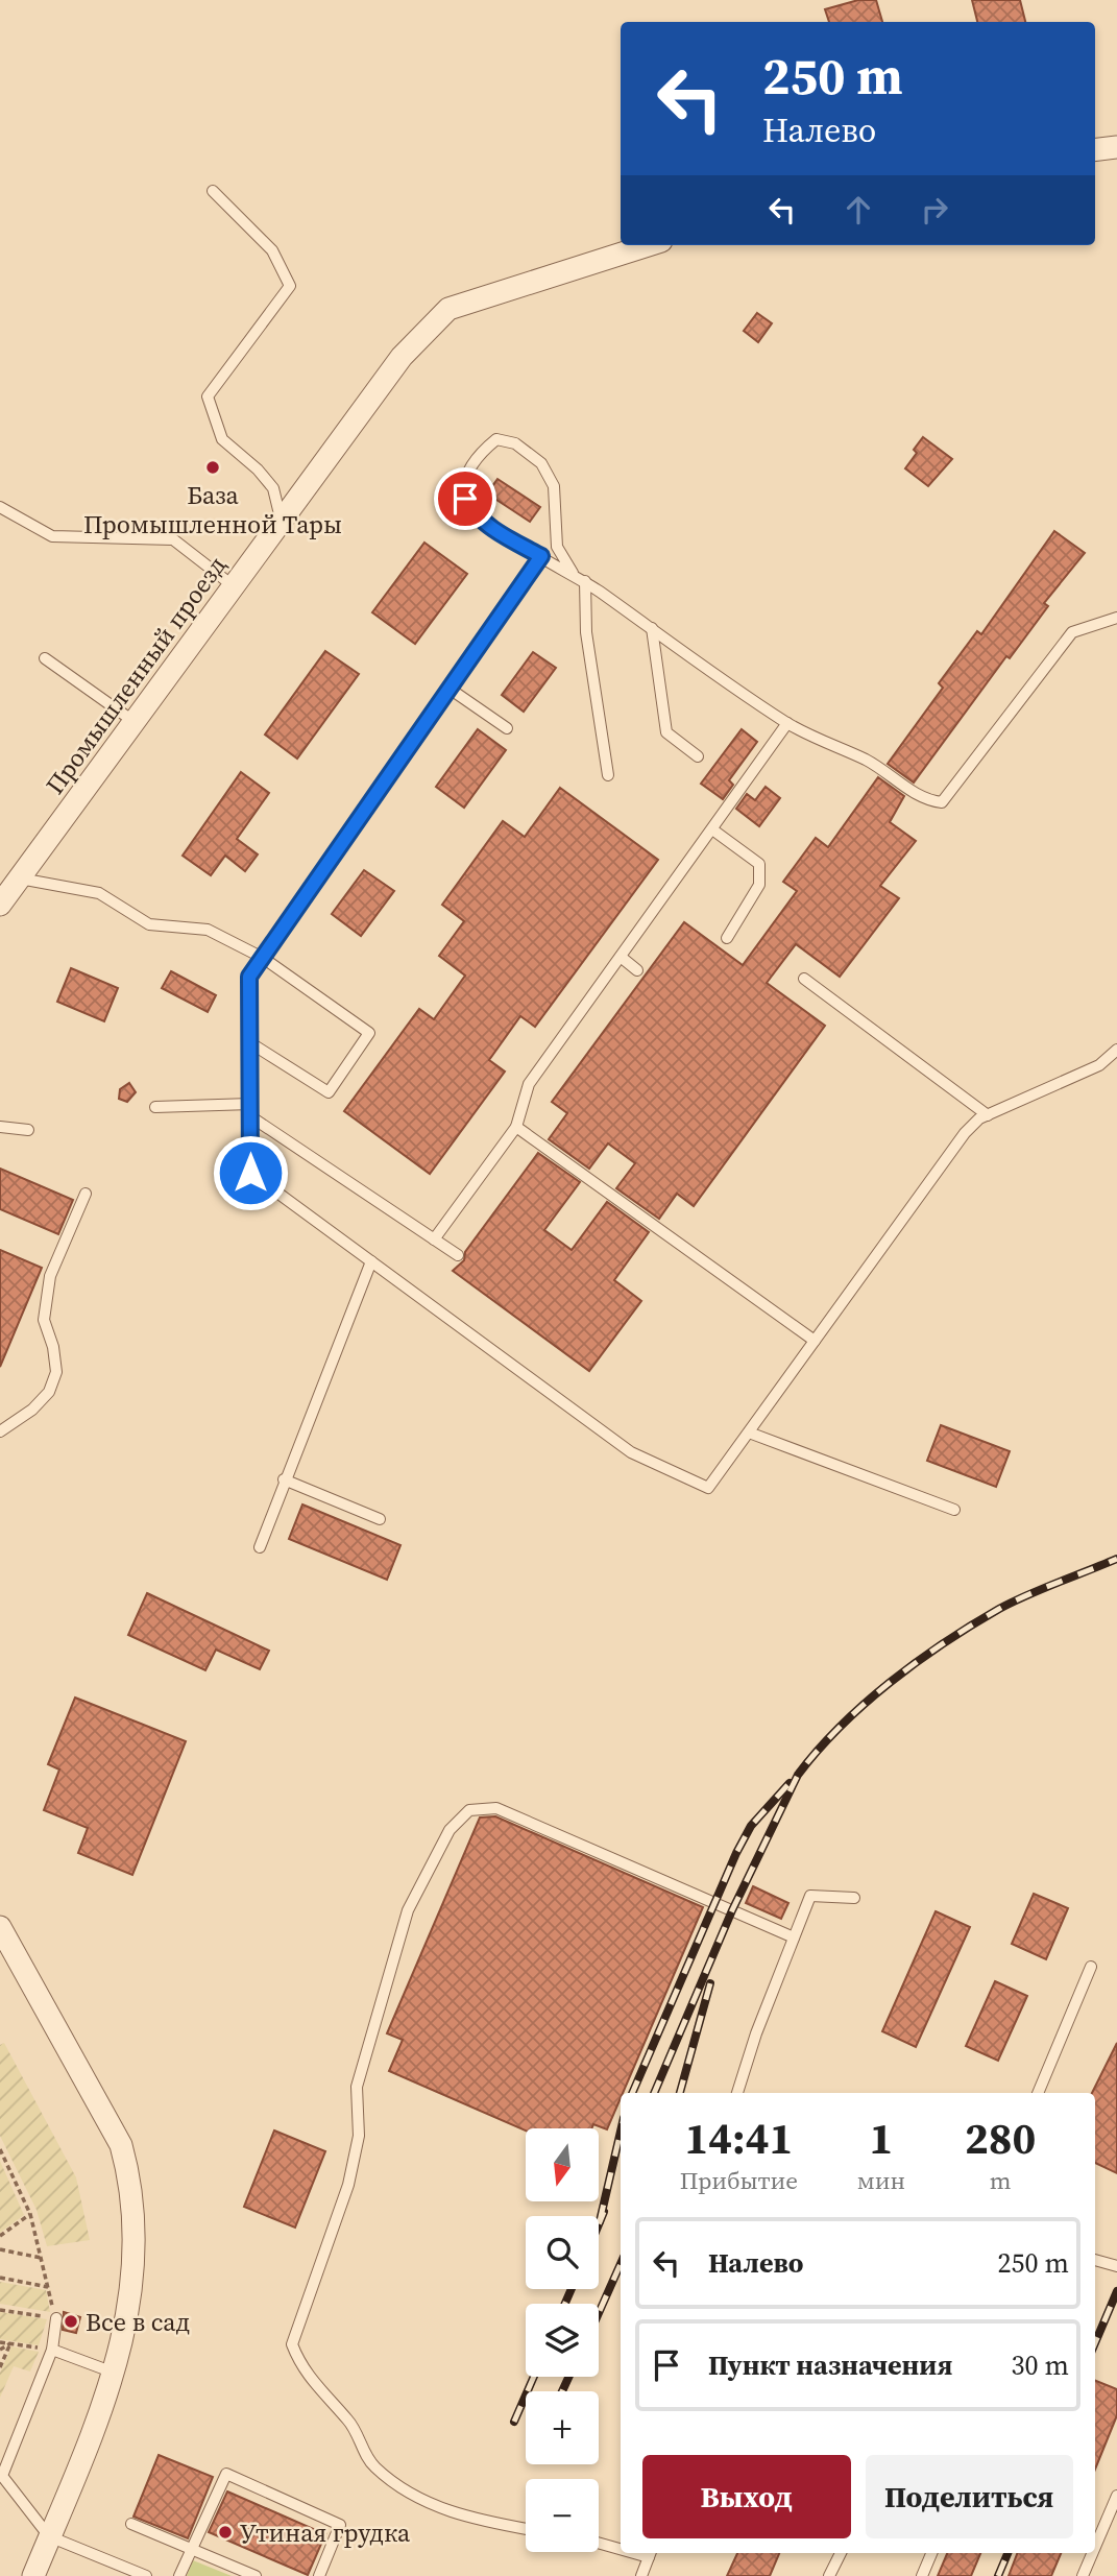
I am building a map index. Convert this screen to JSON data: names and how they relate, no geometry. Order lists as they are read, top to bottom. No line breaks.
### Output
{"streets":{"street":["Промышленный проезд"]},"places":["База Промышленной Тары","Все в сад","Утиная грудка"],"north":"bottom","page":{"turn":["250 m","Налево"],"eta":["14:41","Прибытие","1","мин","280","m"],"map_buttons":["+","−"],"list":[{"name":"Налево","value":"250 m"},{"name":"Пункт назначения","value":"30 m"}],"buttons":["Выход","Поделиться"]}}
